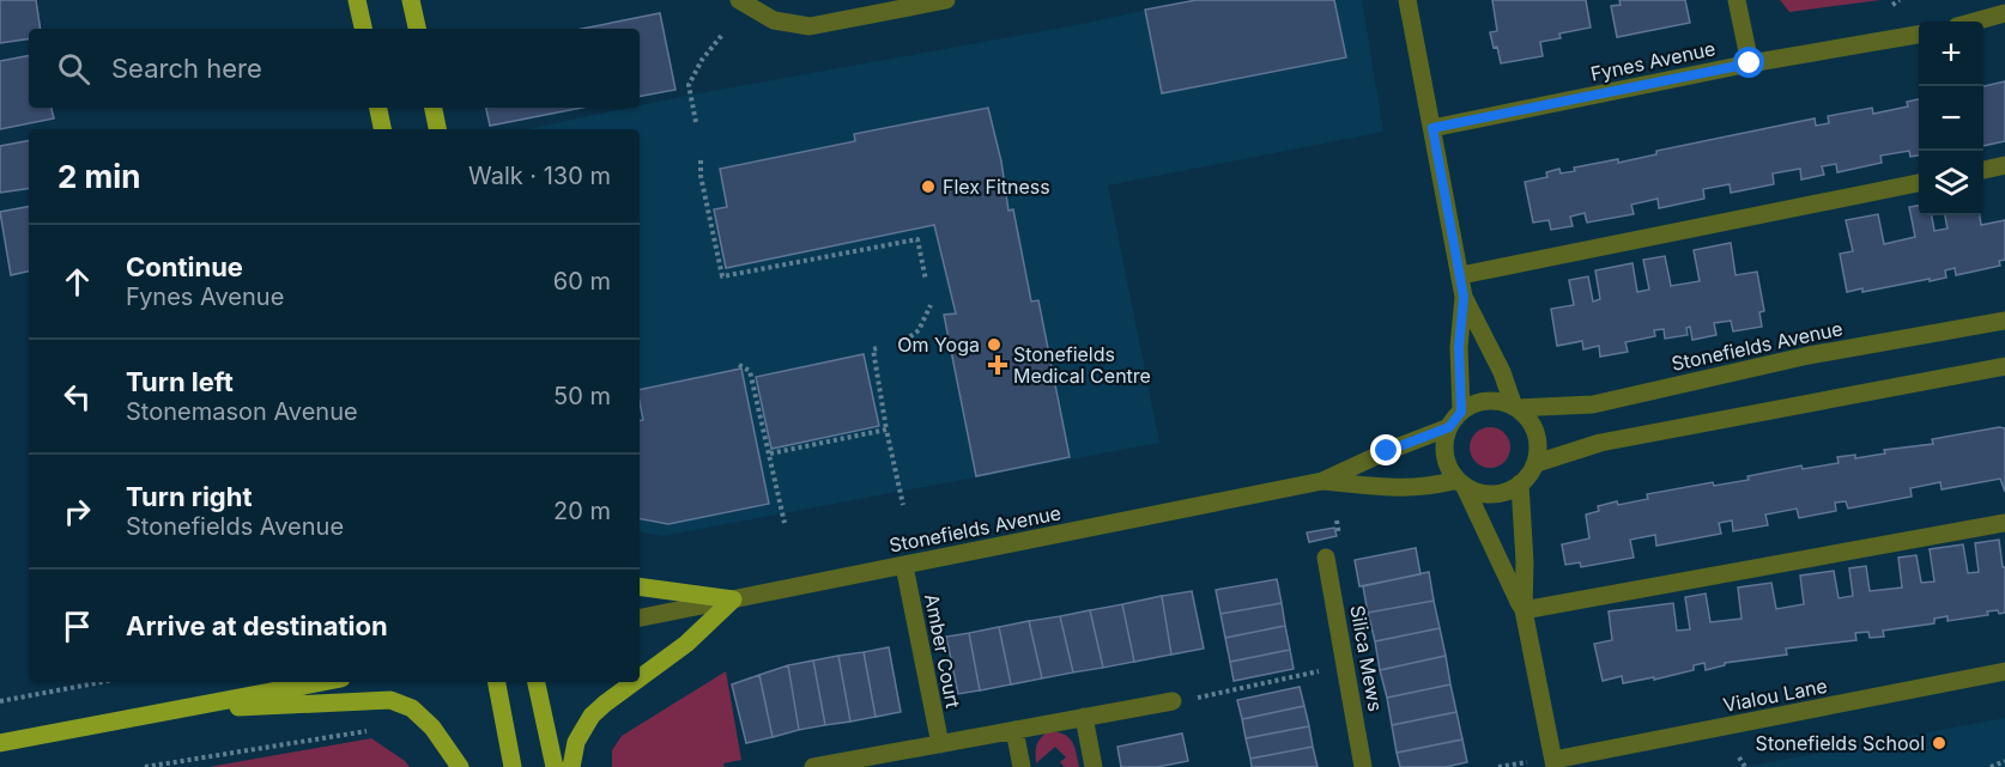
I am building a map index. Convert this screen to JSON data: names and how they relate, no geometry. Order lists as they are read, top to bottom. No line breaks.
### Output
{"streets":{"street":["Fynes Avenue","Stonefields Avenue","Amber Court","Silica Mews","Vialou Lane"]},"crossings":[["Stonefields Avenue","Amber Court"]],"places":{"other":["Flex Fitness","Om Yoga","Stonefields School"],"health":["Stonefields Medical Centre"]},"page":{"map_buttons":["+","−"],"search":"Search here","heading":["2 min","Walk · 130 m"],"list":[["Continue","Fynes Avenue","60 m"],["Turn left","Stonemason Avenue","50 m"],["Turn right","Stonefields Avenue","20 m"],"Arrive at destination"]}}
